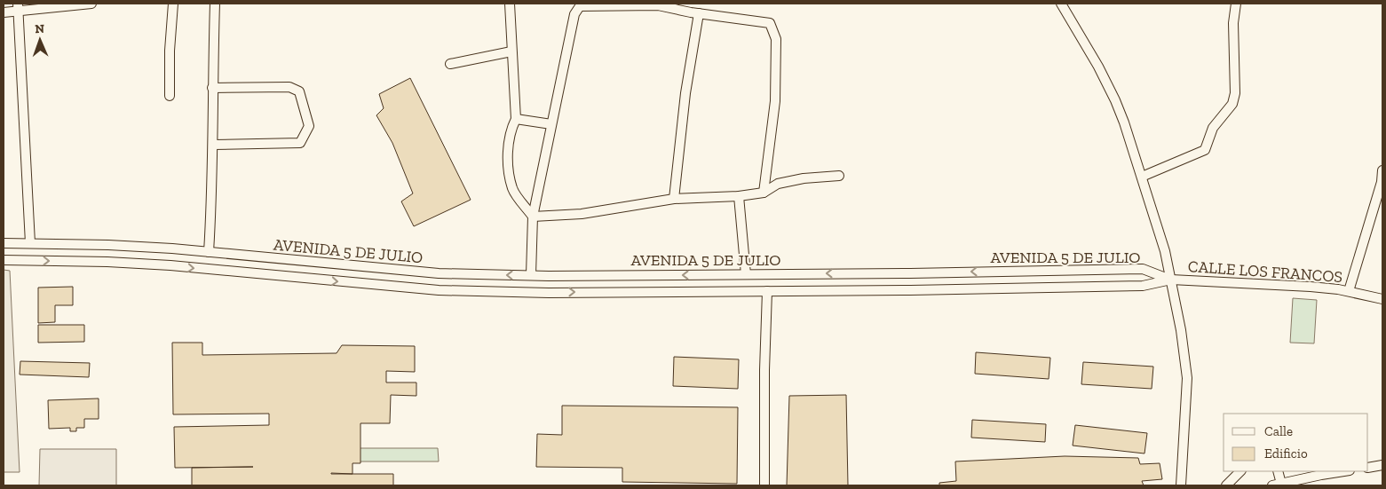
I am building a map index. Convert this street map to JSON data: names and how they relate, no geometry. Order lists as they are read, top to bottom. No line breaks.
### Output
{"streets":{"street":["AVENIDA 5 DE JULIO","CALLE LOS FRANCOS"]},"crossings":[["AVENIDA 5 DE JULIO","CALLE LOS FRANCOS"]],"legend":["Calle","Edificio"],"north":"top"}
